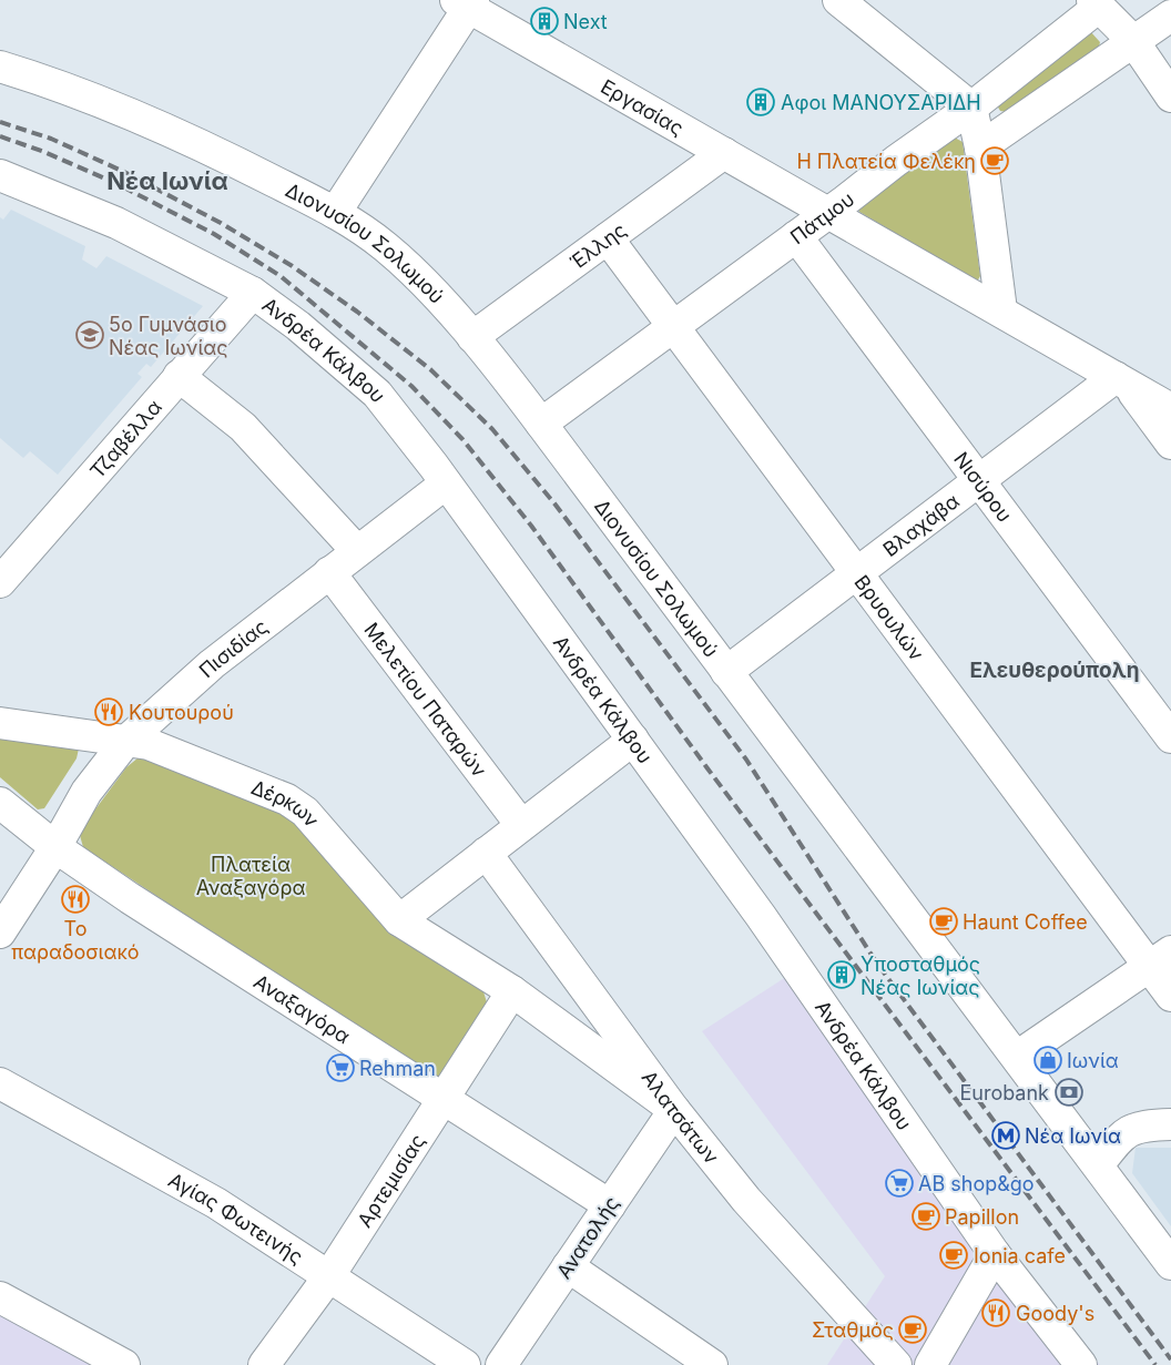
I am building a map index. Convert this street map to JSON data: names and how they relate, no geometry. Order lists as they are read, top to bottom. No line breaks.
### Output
{"streets":{"street":["Εργασίας","Πάτμου","Διονυσίου Σολωμού","Έλλης","Ανδρέα Κάλβου","Τζαβέλλα","Νισύρου","Βλαχάβα","Βρυουλών","Πισιδίας","Μελετίου Παταρών","Δέρκων","Αναξαγόρα","Αλατσάτων","Αρτεμισίας","Αγίας Φωτεινής","Ανατολής"]},"crossings":[["Εργασίας","Πάτμου"],["Εργασίας","Έλλης"],["Εργασίας","Βλαχάβα"],["Πάτμου","Διονυσίου Σολωμού"],["Πάτμου","Νισύρου"],["Πάτμου","Βρυουλών"],["Διονυσίου Σολωμού","Έλλης"],["Διονυσίου Σολωμού","Βλαχάβα"],["Έλλης","Βρυουλών"],["Ανδρέα Κάλβου","Τζαβέλλα"],["Ανδρέα Κάλβου","Πισιδίας"],["Νισύρου","Βλαχάβα"],["Βλαχάβα","Βρυουλών"],["Πισιδίας","Μελετίου Παταρών"],["Πισιδίας","Δέρκων"],["Πισιδίας","Αναξαγόρα"],["Δέρκων","Αλατσάτων"],["Δέρκων","Αρτεμισίας"],["Δέρκων","Ανατολής"],["Αναξαγόρα","Αρτεμισίας"],["Αναξαγόρα","Ανατολής"],["Αλατσάτων","Ανατολής"],["Αρτεμισίας","Αγίας Φωτεινής"]],"districts":["Νέα Ιωνία","Ελευθερούπολη"],"parks":["Πλατεία Αναξαγόρα"],"places":{"building":["Next","Αφοι ΜΑΝΟΥΣΑΡΙΔΗ","Υποσταθμός Νέας Ιωνίας"],"cafe":["Η Πλατεία Φελέκη","Haunt Coffee","Papillon","Ionia cafe","Σταθμός"],"school or university":["5ο Γυμνάσιο Νέας Ιωνίας"],"restaurant":["Κουτουρού","Το παραδοσιακό","Goody's"],"shop":["Ιωνία"],"supermarket":["Rehman","ΑΒ shop&go"],"bank":["Eurobank"],"metro station":["Νέα Ιωνία"]}}
